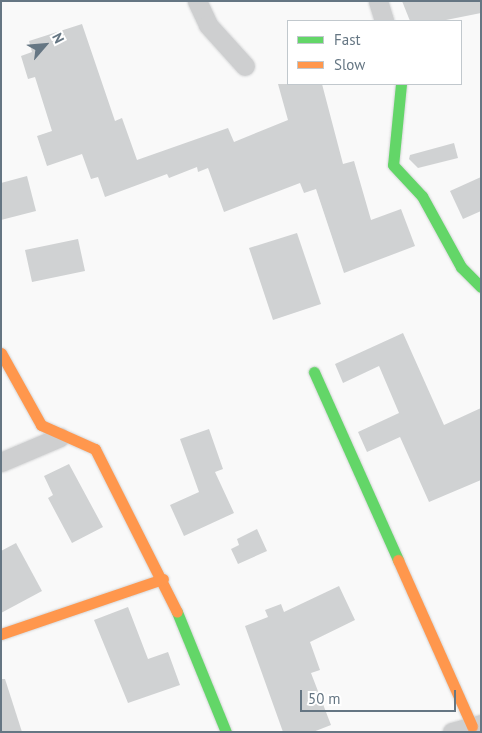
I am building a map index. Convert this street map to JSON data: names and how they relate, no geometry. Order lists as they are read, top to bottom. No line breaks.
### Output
{"legend":["Fast","Slow"],"scale_bar":"50 m","north":"top right"}
